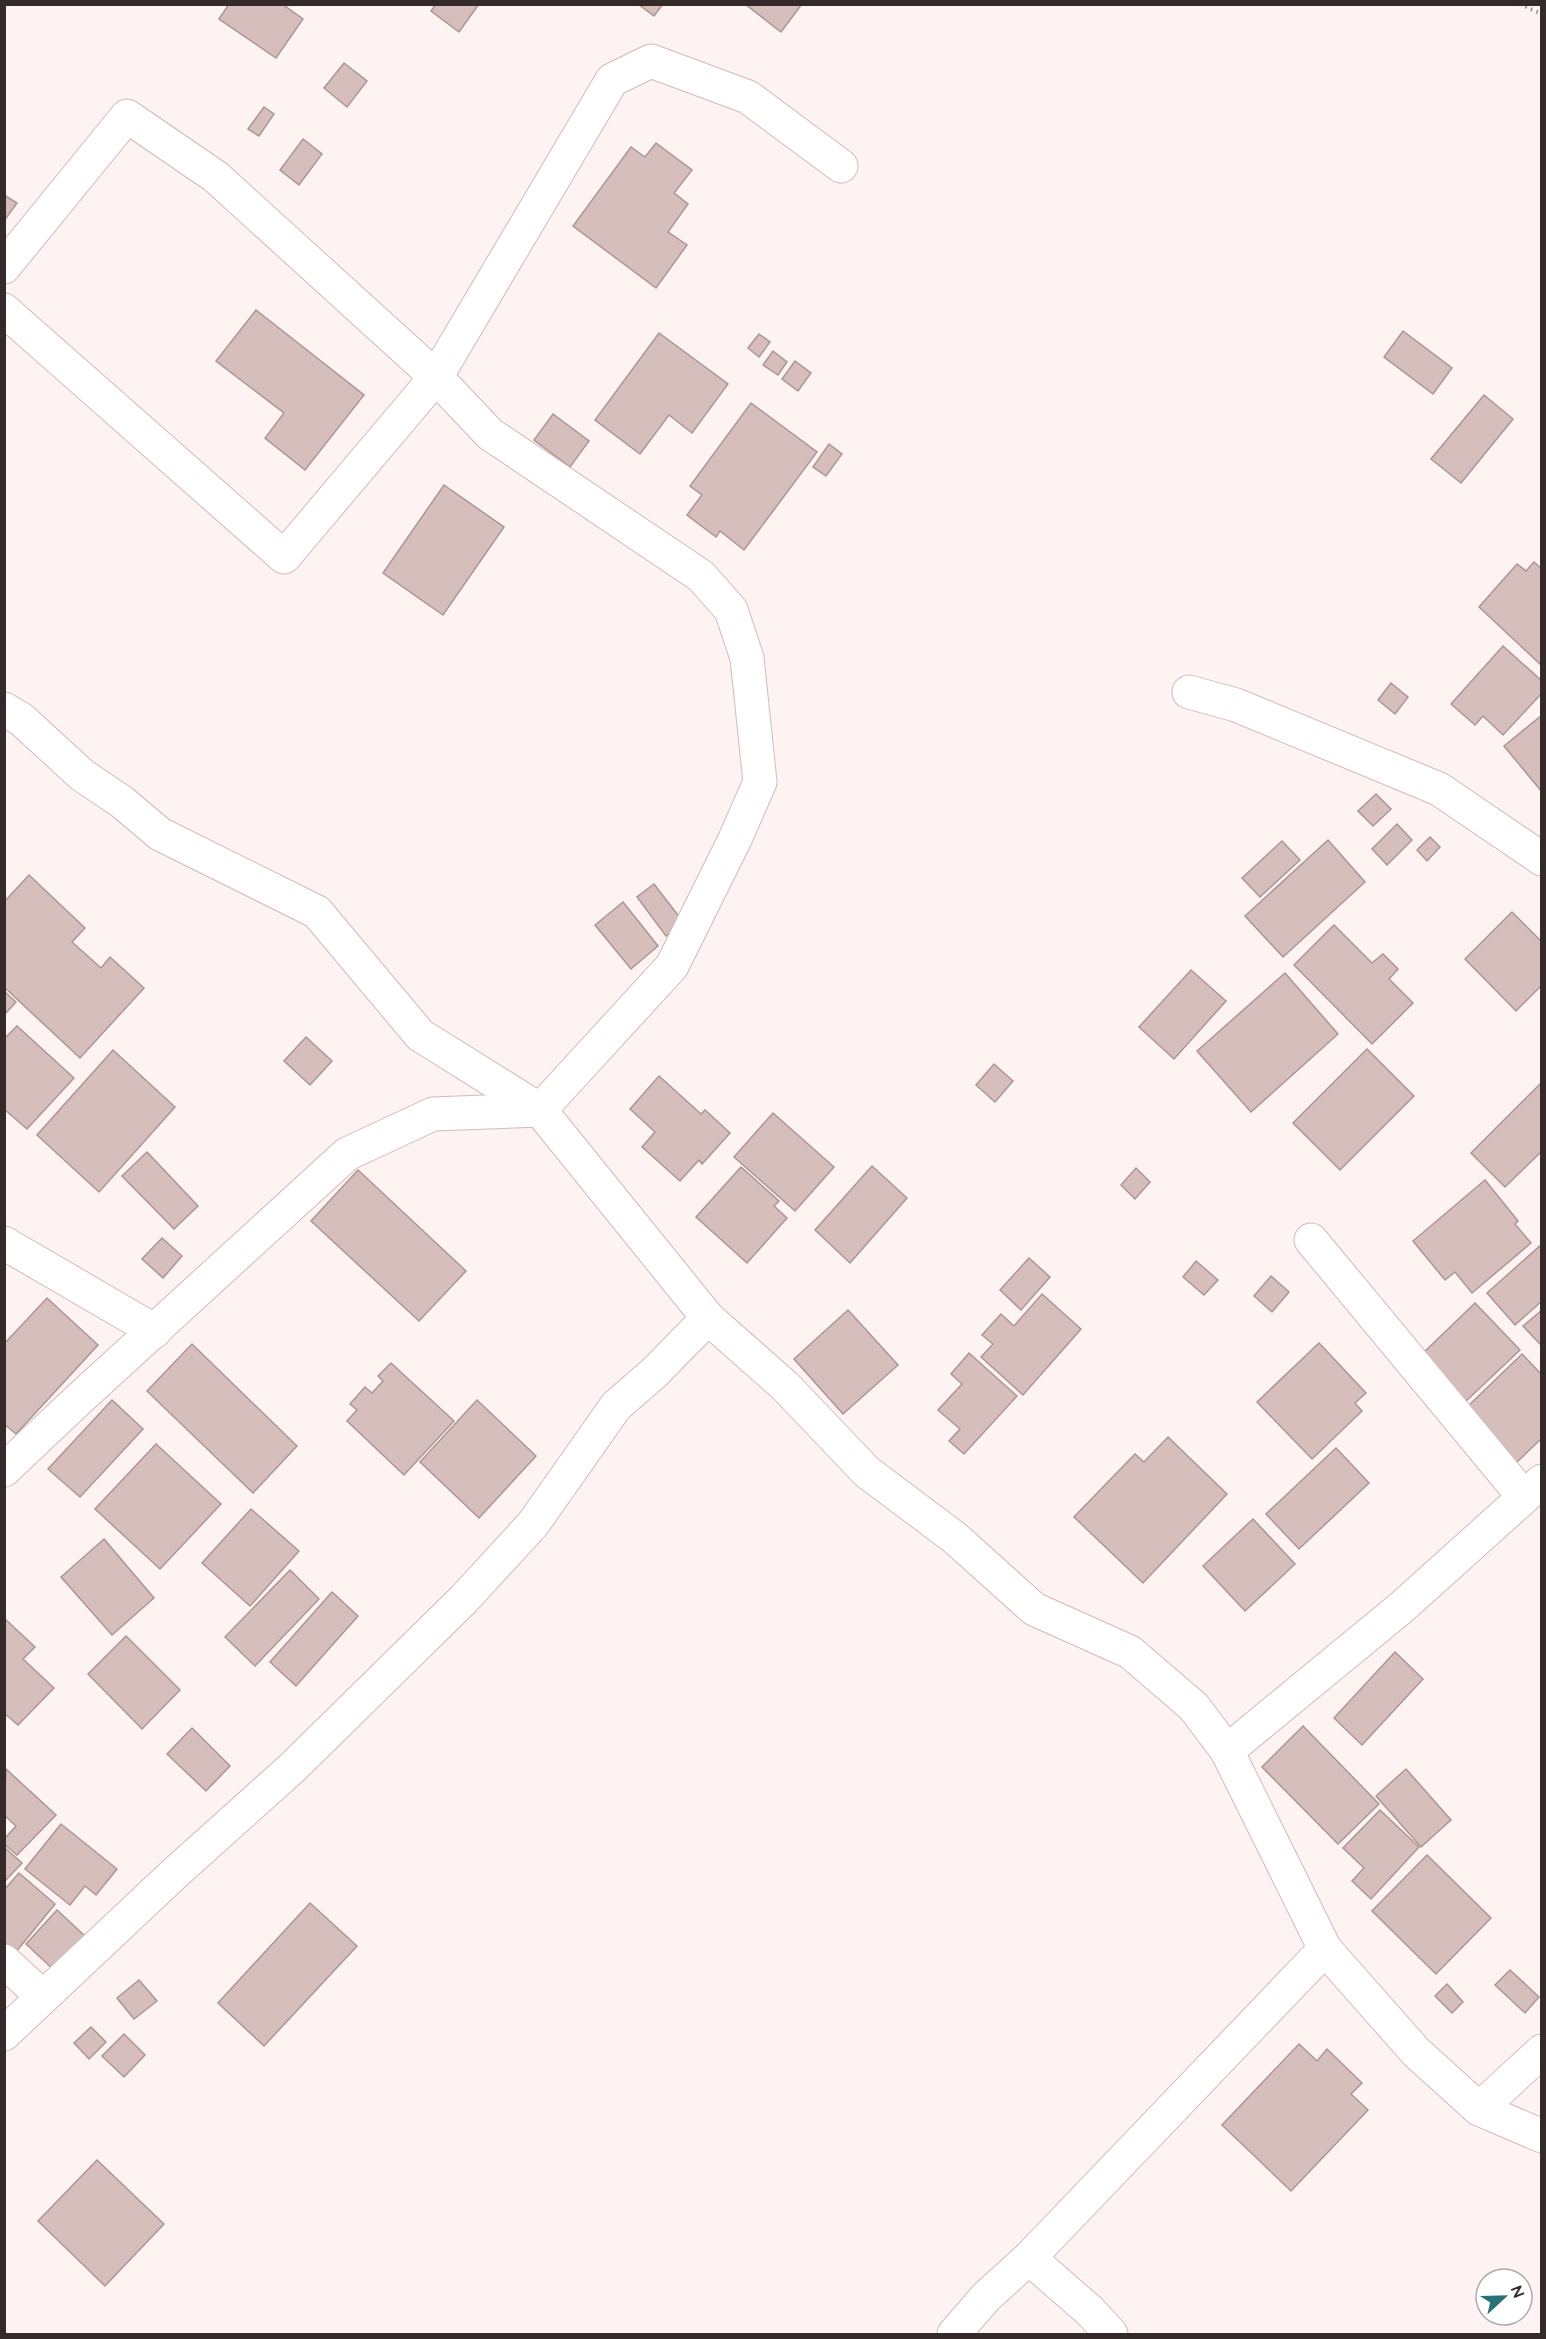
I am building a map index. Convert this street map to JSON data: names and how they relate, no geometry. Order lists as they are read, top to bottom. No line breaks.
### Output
{"north":"right"}
